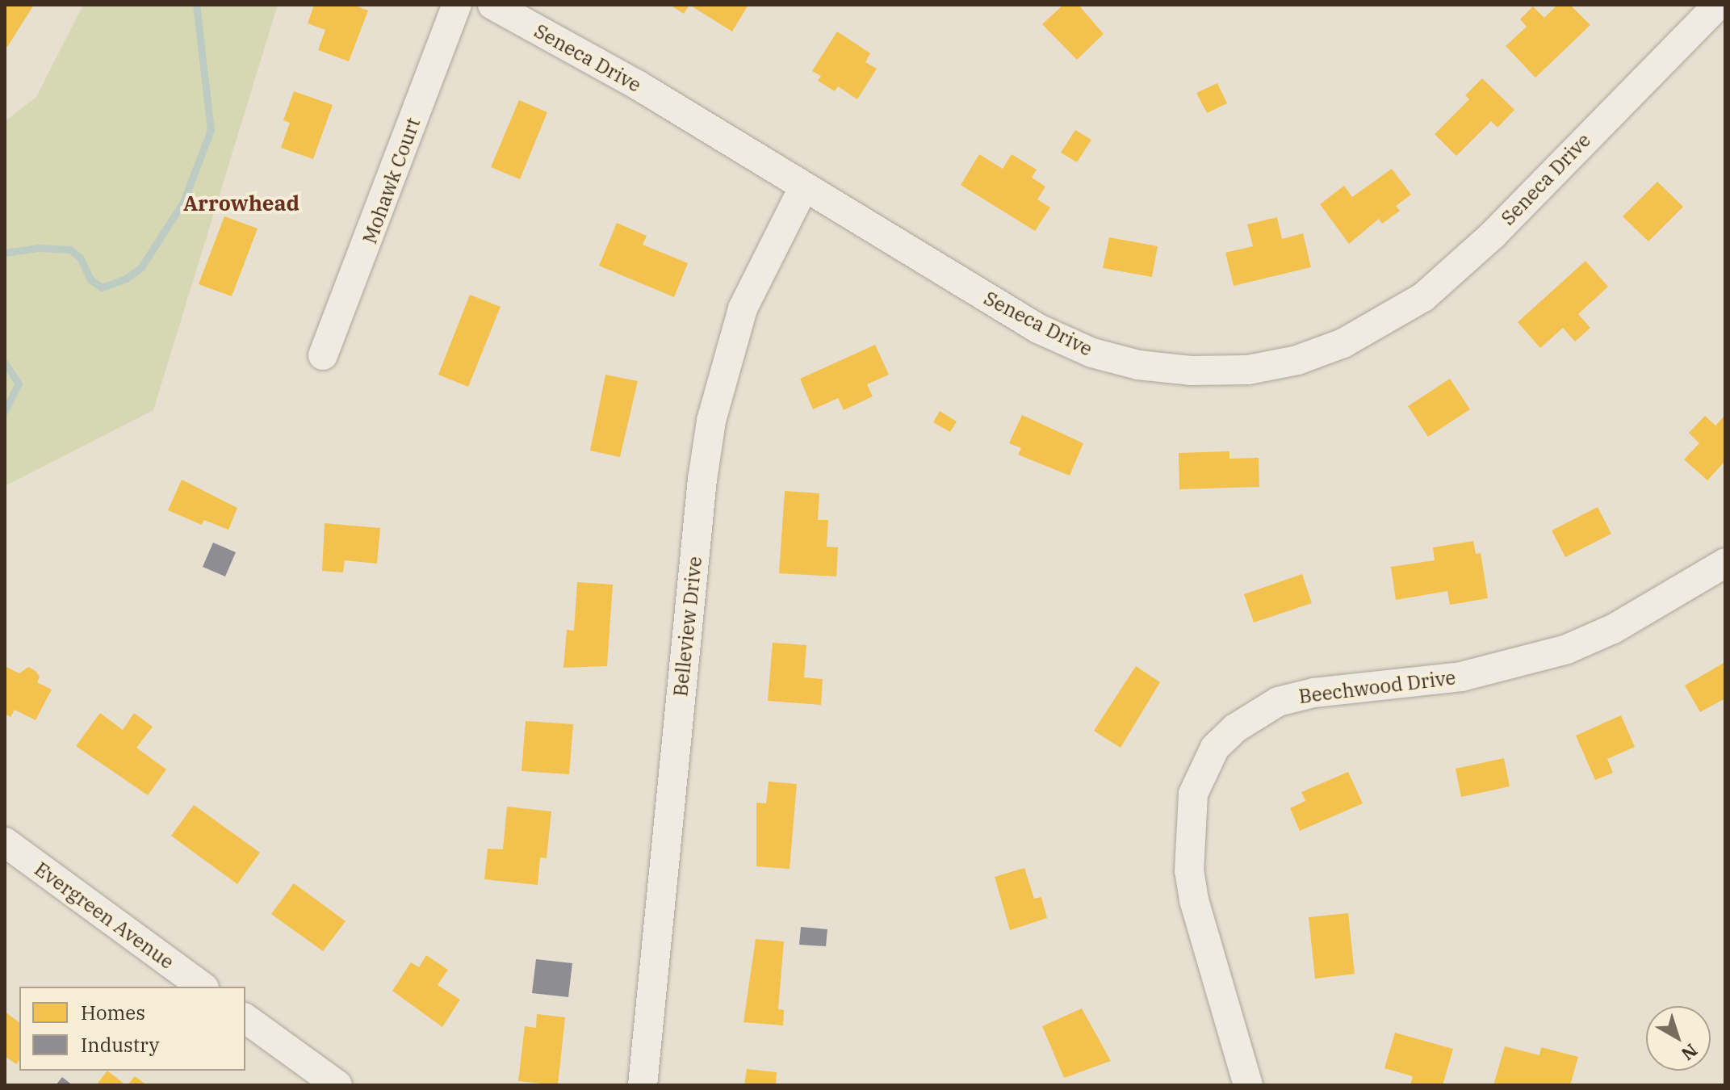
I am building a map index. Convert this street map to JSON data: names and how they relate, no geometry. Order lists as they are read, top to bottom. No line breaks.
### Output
{"streets":{"street":["Seneca Drive","Mohawk Court","Belleview Drive","Beechwood Drive","Evergreen Avenue"]},"crossings":[["Seneca Drive","Belleview Drive"]],"districts":["Arrowhead"],"legend":["Homes","Industry"],"north":"bottom right"}
